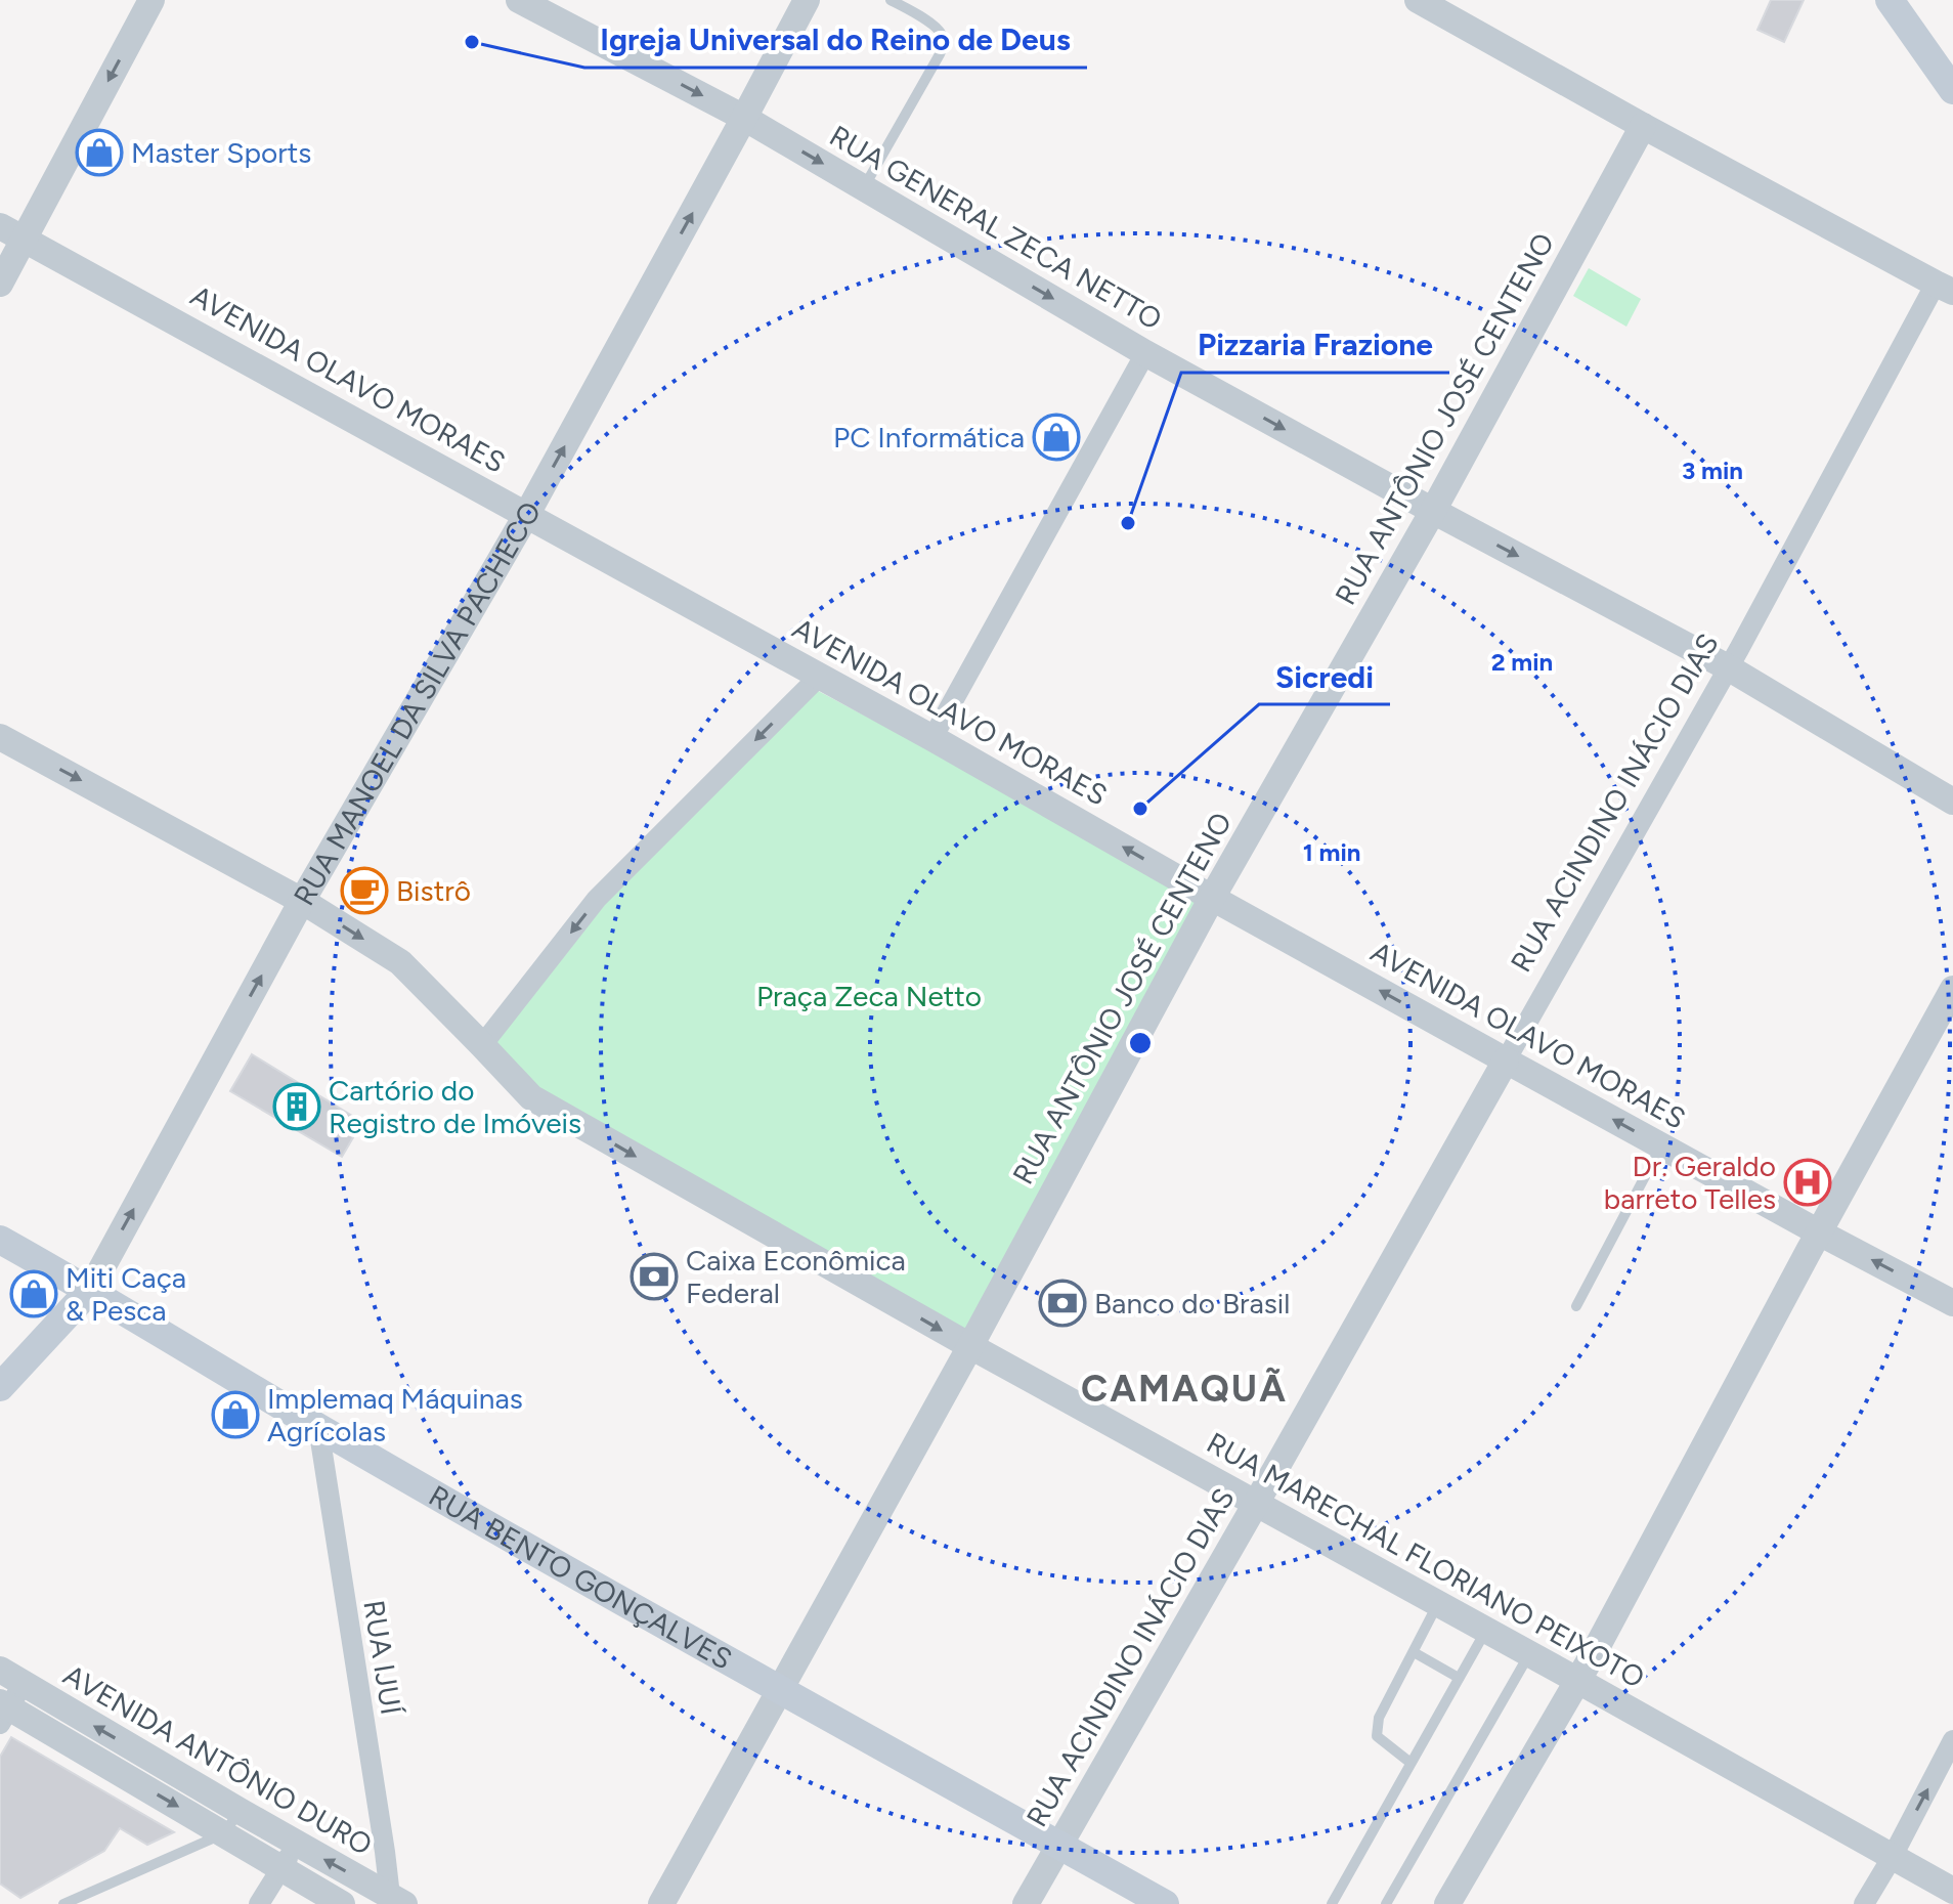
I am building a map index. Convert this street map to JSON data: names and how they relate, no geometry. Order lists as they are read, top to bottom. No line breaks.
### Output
{"streets":{"main road":["RUA MANOEL DA SILVA PACHECO","RUA BENTO GONÇALVES"],"street":["RUA GENERAL ZECA NETTO","AVENIDA OLAVO MORAES","RUA ANTÔNIO JOSÉ CENTENO","RUA ACINDINO INÁCIO DIAS","RUA MARECHAL FLORIANO PEIXOTO","RUA IJUÍ","AVENIDA ANTÔNIO DURO"]},"crossings":[["RUA GENERAL ZECA NETTO","RUA ANTÔNIO JOSÉ CENTENO"],["RUA GENERAL ZECA NETTO","RUA MANOEL DA SILVA PACHECO"],["RUA GENERAL ZECA NETTO","RUA ACINDINO INÁCIO DIAS"],["AVENIDA OLAVO MORAES","RUA ANTÔNIO JOSÉ CENTENO"],["AVENIDA OLAVO MORAES","RUA MANOEL DA SILVA PACHECO"],["AVENIDA OLAVO MORAES","RUA ACINDINO INÁCIO DIAS"],["RUA ANTÔNIO JOSÉ CENTENO","RUA MARECHAL FLORIANO PEIXOTO"],["RUA ANTÔNIO JOSÉ CENTENO","RUA BENTO GONÇALVES"],["RUA MANOEL DA SILVA PACHECO","RUA MARECHAL FLORIANO PEIXOTO"],["RUA MANOEL DA SILVA PACHECO","RUA BENTO GONÇALVES"],["RUA ACINDINO INÁCIO DIAS","RUA MARECHAL FLORIANO PEIXOTO"],["RUA ACINDINO INÁCIO DIAS","RUA BENTO GONÇALVES"],["RUA BENTO GONÇALVES","RUA IJUÍ"],["RUA IJUÍ","AVENIDA ANTÔNIO DURO"]],"one_way":["RUA GENERAL ZECA NETTO","AVENIDA OLAVO MORAES","RUA MANOEL DA SILVA PACHECO","RUA MARECHAL FLORIANO PEIXOTO"],"districts":["CAMAQUÃ"],"parks":["Praça Zeca Netto"],"places":{"other":["Igreja Universal do Reino de Deus","Pizzaria Frazione","Sicredi"],"shop":["Master Sports","PC Informática","Miti Caça & Pesca","Implemaq Máquinas Agrícolas"],"cafe":["Bistrô"],"building":["Cartório do Registro de Imóveis"],"hospital":["Dr. Geraldo barreto Telles"],"bank":["Caixa Econômica Federal","Banco do Brasil"]},"rings":["3 min","2 min","1 min"]}
